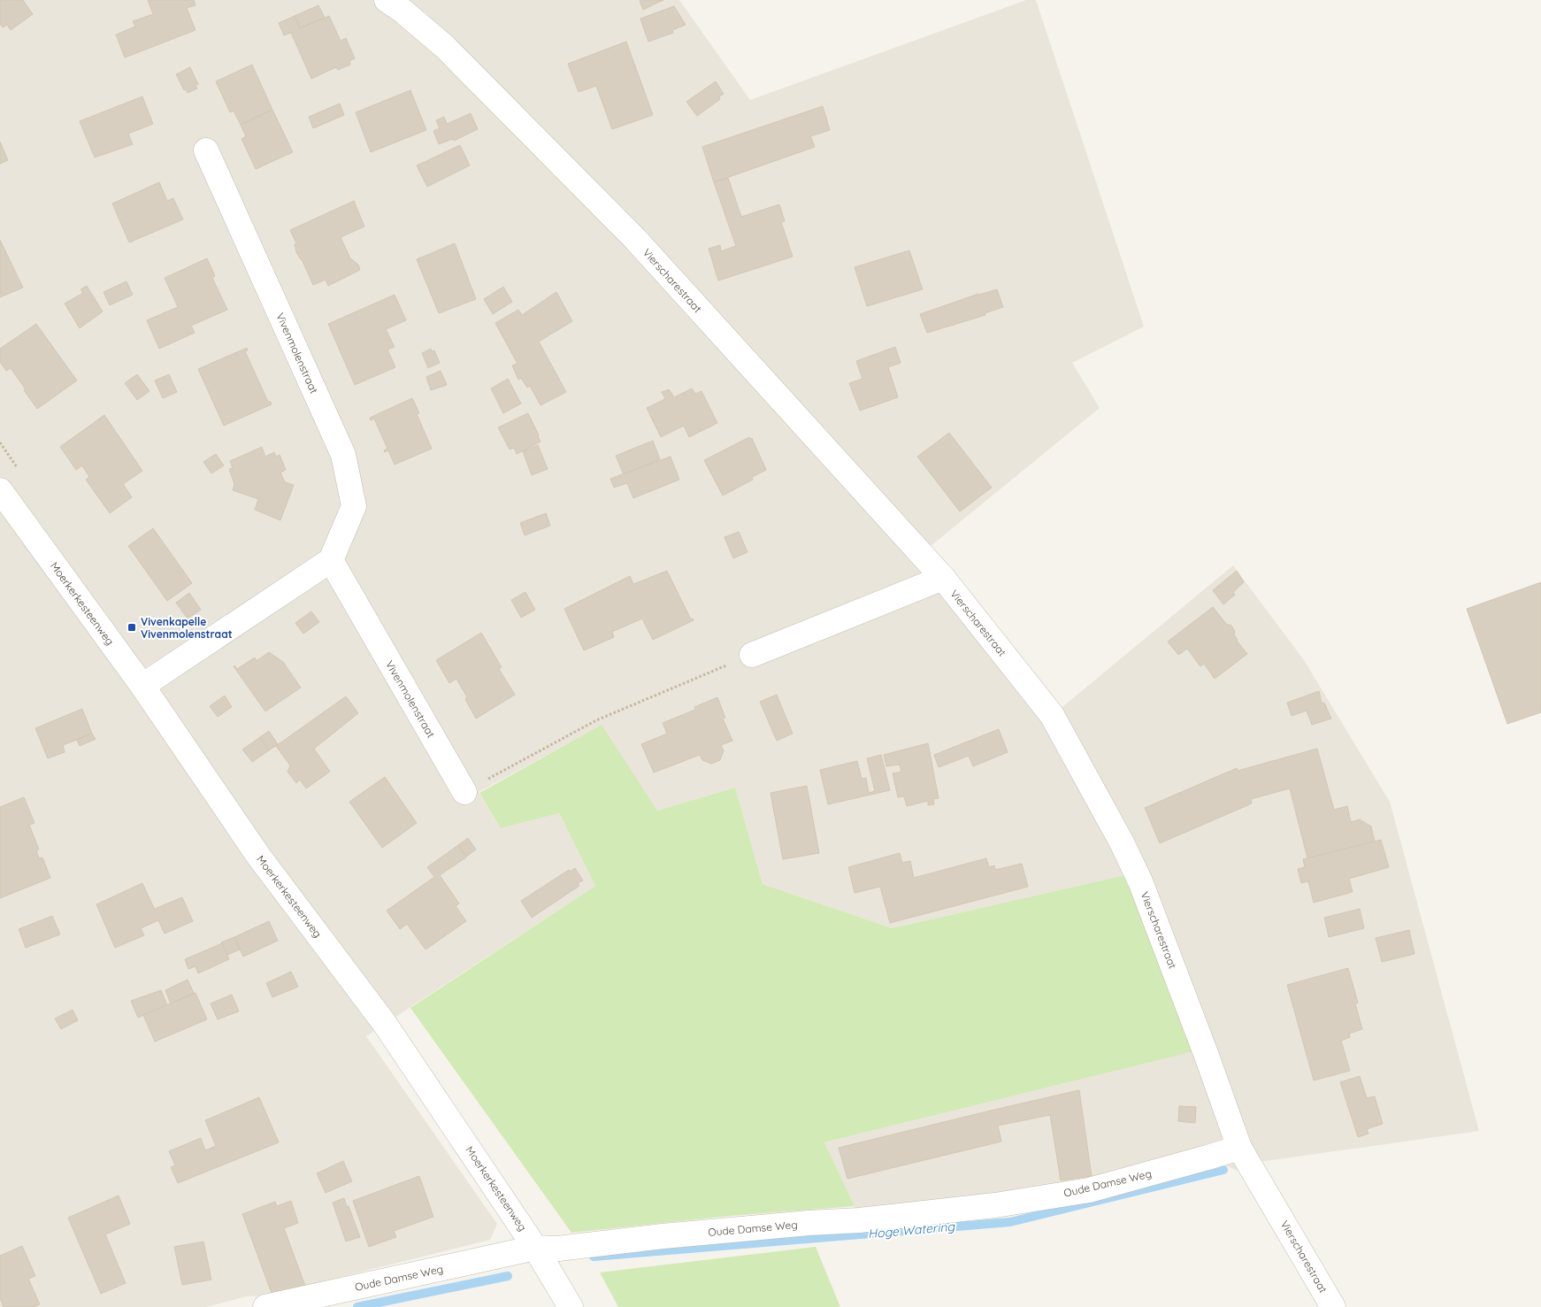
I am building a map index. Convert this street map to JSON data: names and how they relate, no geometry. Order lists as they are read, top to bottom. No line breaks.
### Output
{"streets":{"street":["Vierscharestraat","Vivenmolenstraat","Moerkerkesteenweg","Oude Damse Weg"]},"crossings":[["Vierscharestraat","Oude Damse Weg"],["Moerkerkesteenweg","Oude Damse Weg"]],"water":["Hoge Watering"],"places":{"transit":["Vivenkapelle Vivenmolenstraat"]}}
